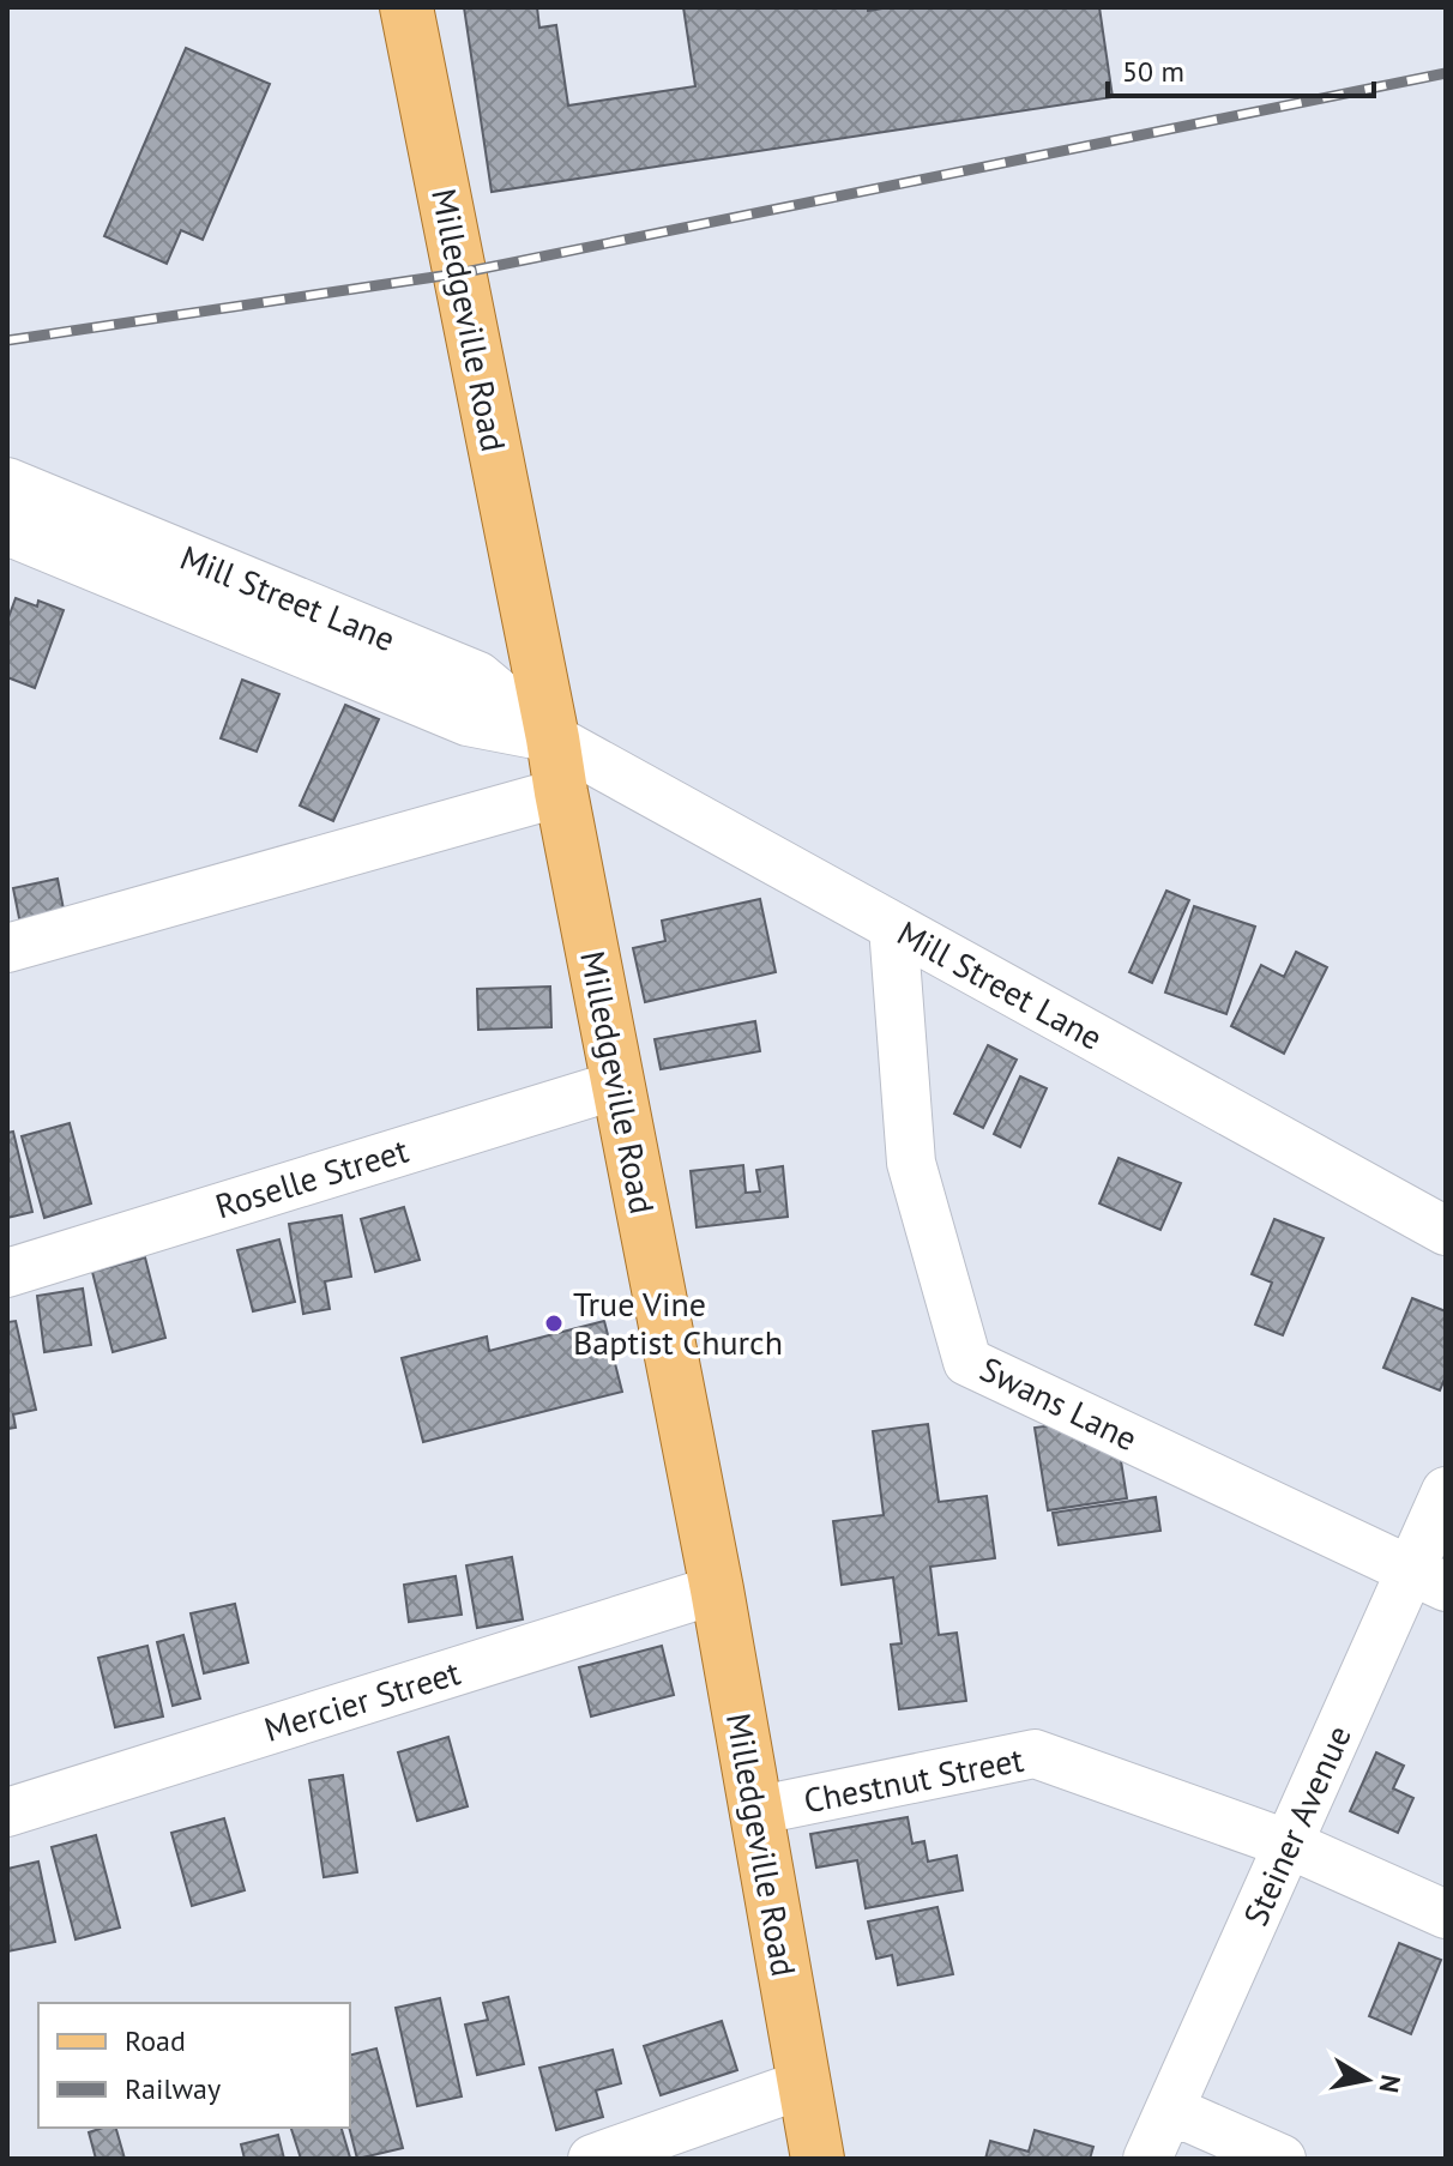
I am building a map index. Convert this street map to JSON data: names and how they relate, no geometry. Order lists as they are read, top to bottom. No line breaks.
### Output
{"streets":{"main road":["Milledgeville Road"],"street":["Mill Street Lane","Roselle Street","Swans Lane","Mercier Street","Chestnut Street","Steiner Avenue"]},"crossings":[["Milledgeville Road","Mill Street Lane"],["Milledgeville Road","Roselle Street"],["Milledgeville Road","Mercier Street"],["Milledgeville Road","Chestnut Street"],["Mill Street Lane","Swans Lane"],["Swans Lane","Steiner Avenue"],["Chestnut Street","Steiner Avenue"]],"places":["True Vine Baptist Church"],"legend":["Road","Railway"],"scale_bar":"50 m","north":"right"}
